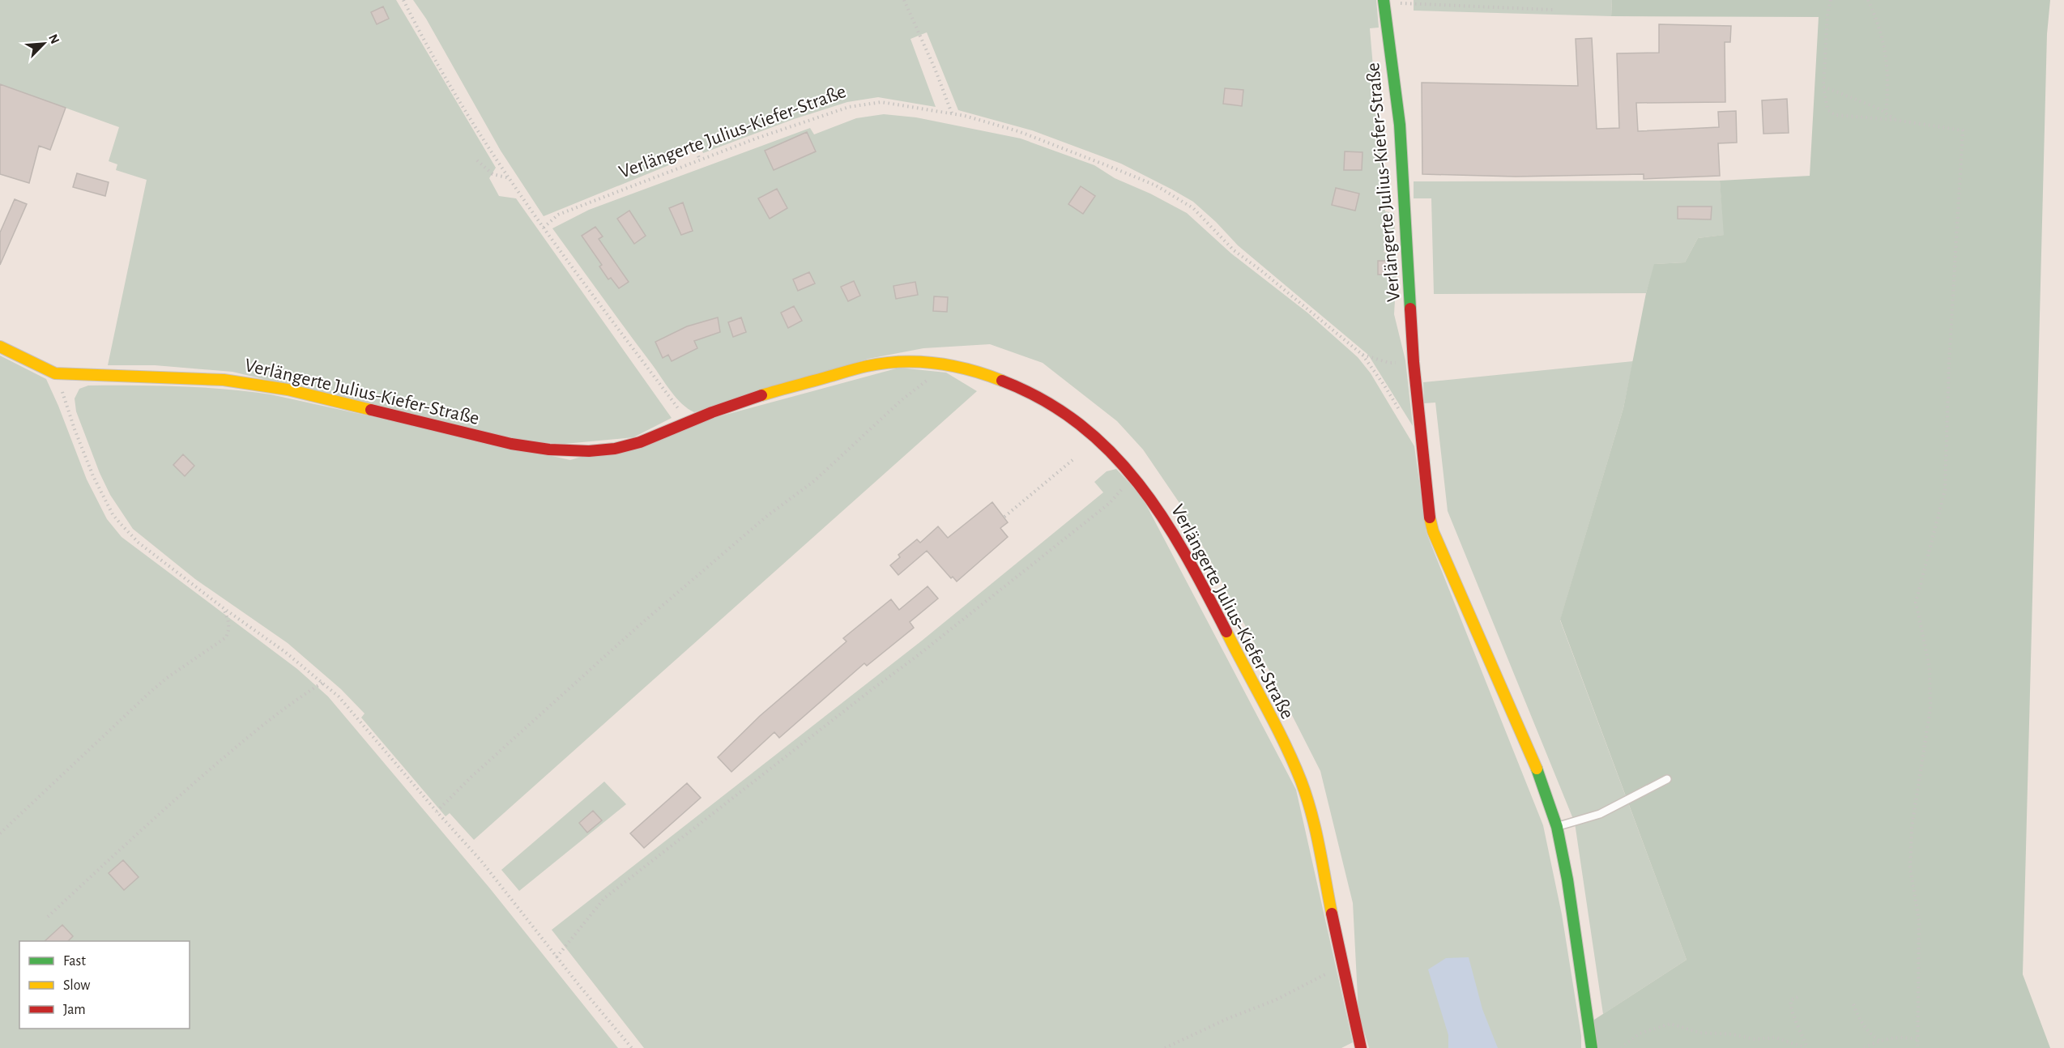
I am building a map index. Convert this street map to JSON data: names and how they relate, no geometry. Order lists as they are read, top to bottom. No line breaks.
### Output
{"streets":{"street":["Verlängerte Julius-Kiefer-Straße"]},"legend":["Fast","Slow","Jam"],"north":"top right"}
